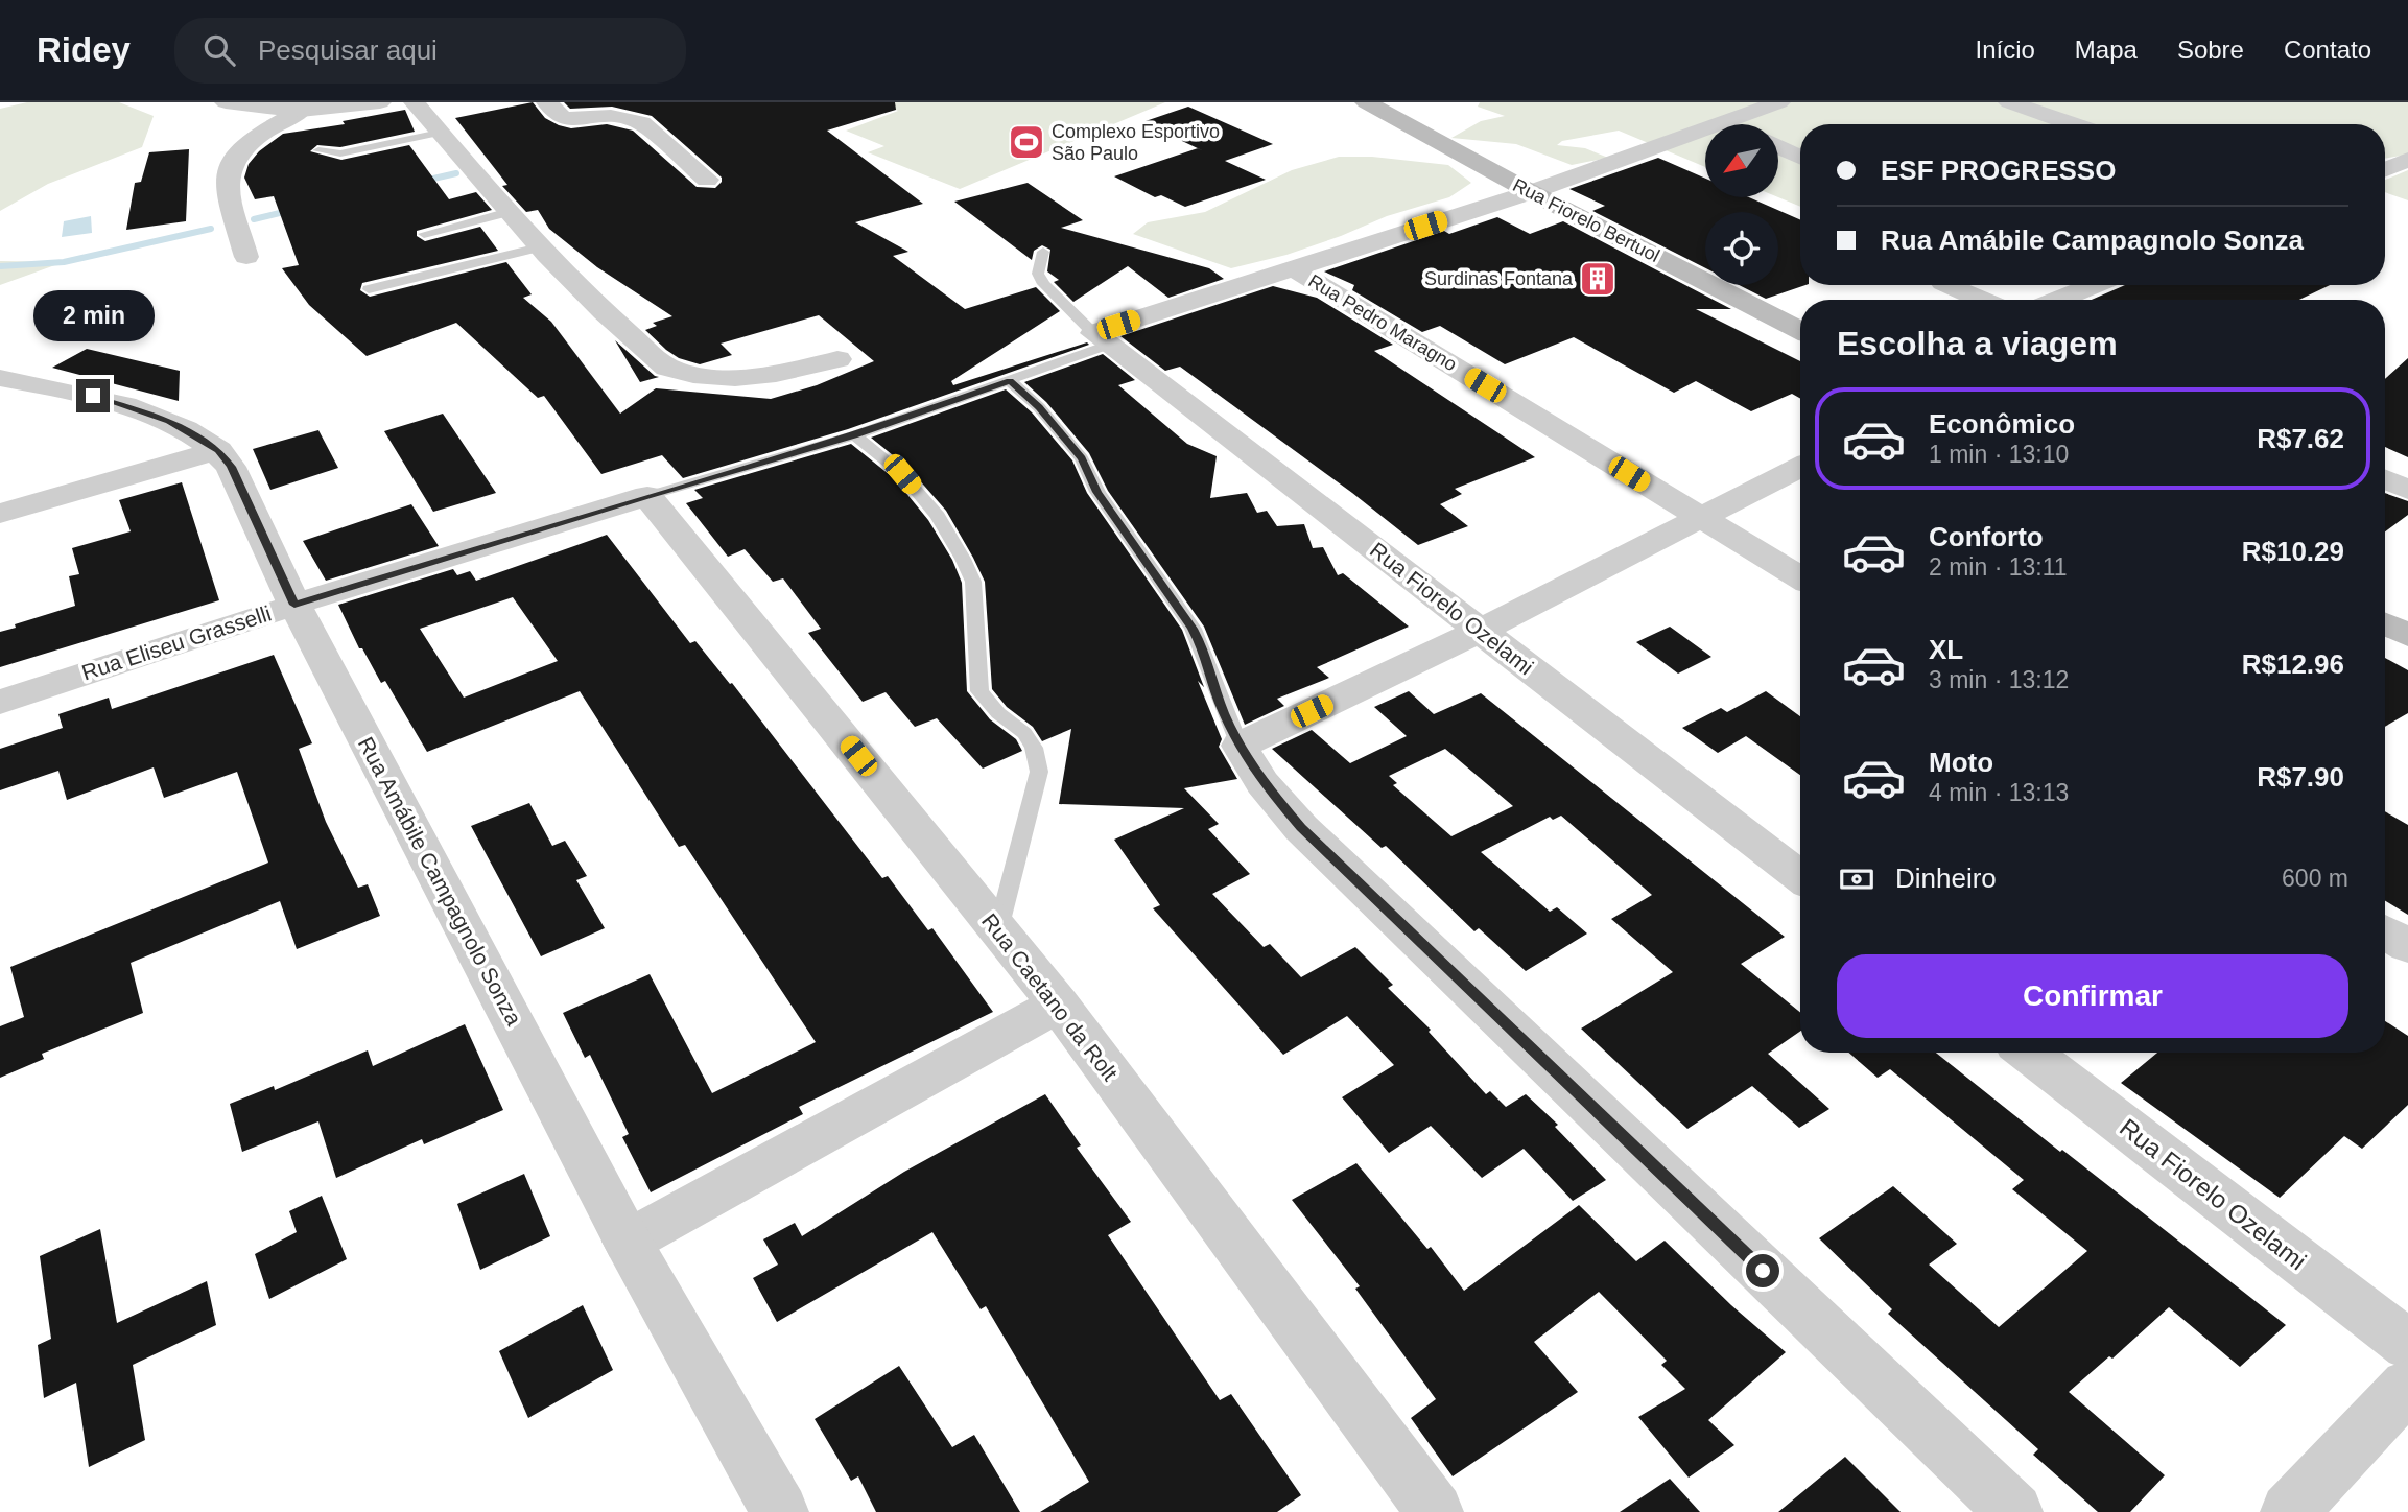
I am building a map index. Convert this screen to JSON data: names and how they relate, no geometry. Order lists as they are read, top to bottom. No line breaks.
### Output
{"streets":{"main road":["Rua Fiorelo Bertuol"],"street":["Rua Pedro Maragno","Rua Fiorelo Ozelami","Rua Eliseu Grasselli","Rua Amábile Campagnolo Sonza","Rua Caetano da Rolt"]},"crossings":[["Rua Eliseu Grasselli","Rua Amábile Campagnolo Sonza"],["Rua Eliseu Grasselli","Rua Caetano da Rolt"]],"places":{"sports":["Complexo Esportivo São Paulo"],"building":["Surdinas Fontana"]},"north":"bottom left","page":{"header":"Ridey","search":"Pesquisar aqui","nav":["Início","Mapa","Sobre","Contato"],"banner":["ESF PROGRESSO","Rua Amábile Campagnolo Sonza"],"bubble":"2 min","heading":"Escolha a viagem","list":[{"name":"Econômico","note":"1 min · 13:10","value":"R$7.62"},{"name":"Conforto","note":"2 min · 13:11","value":"R$10.29"},{"name":"XL","note":"3 min · 13:12","value":"R$12.96"},{"name":"Moto","note":"4 min · 13:13","value":"R$7.90"}],"pay":["Dinheiro","600 m"],"buttons":"Confirmar"}}
